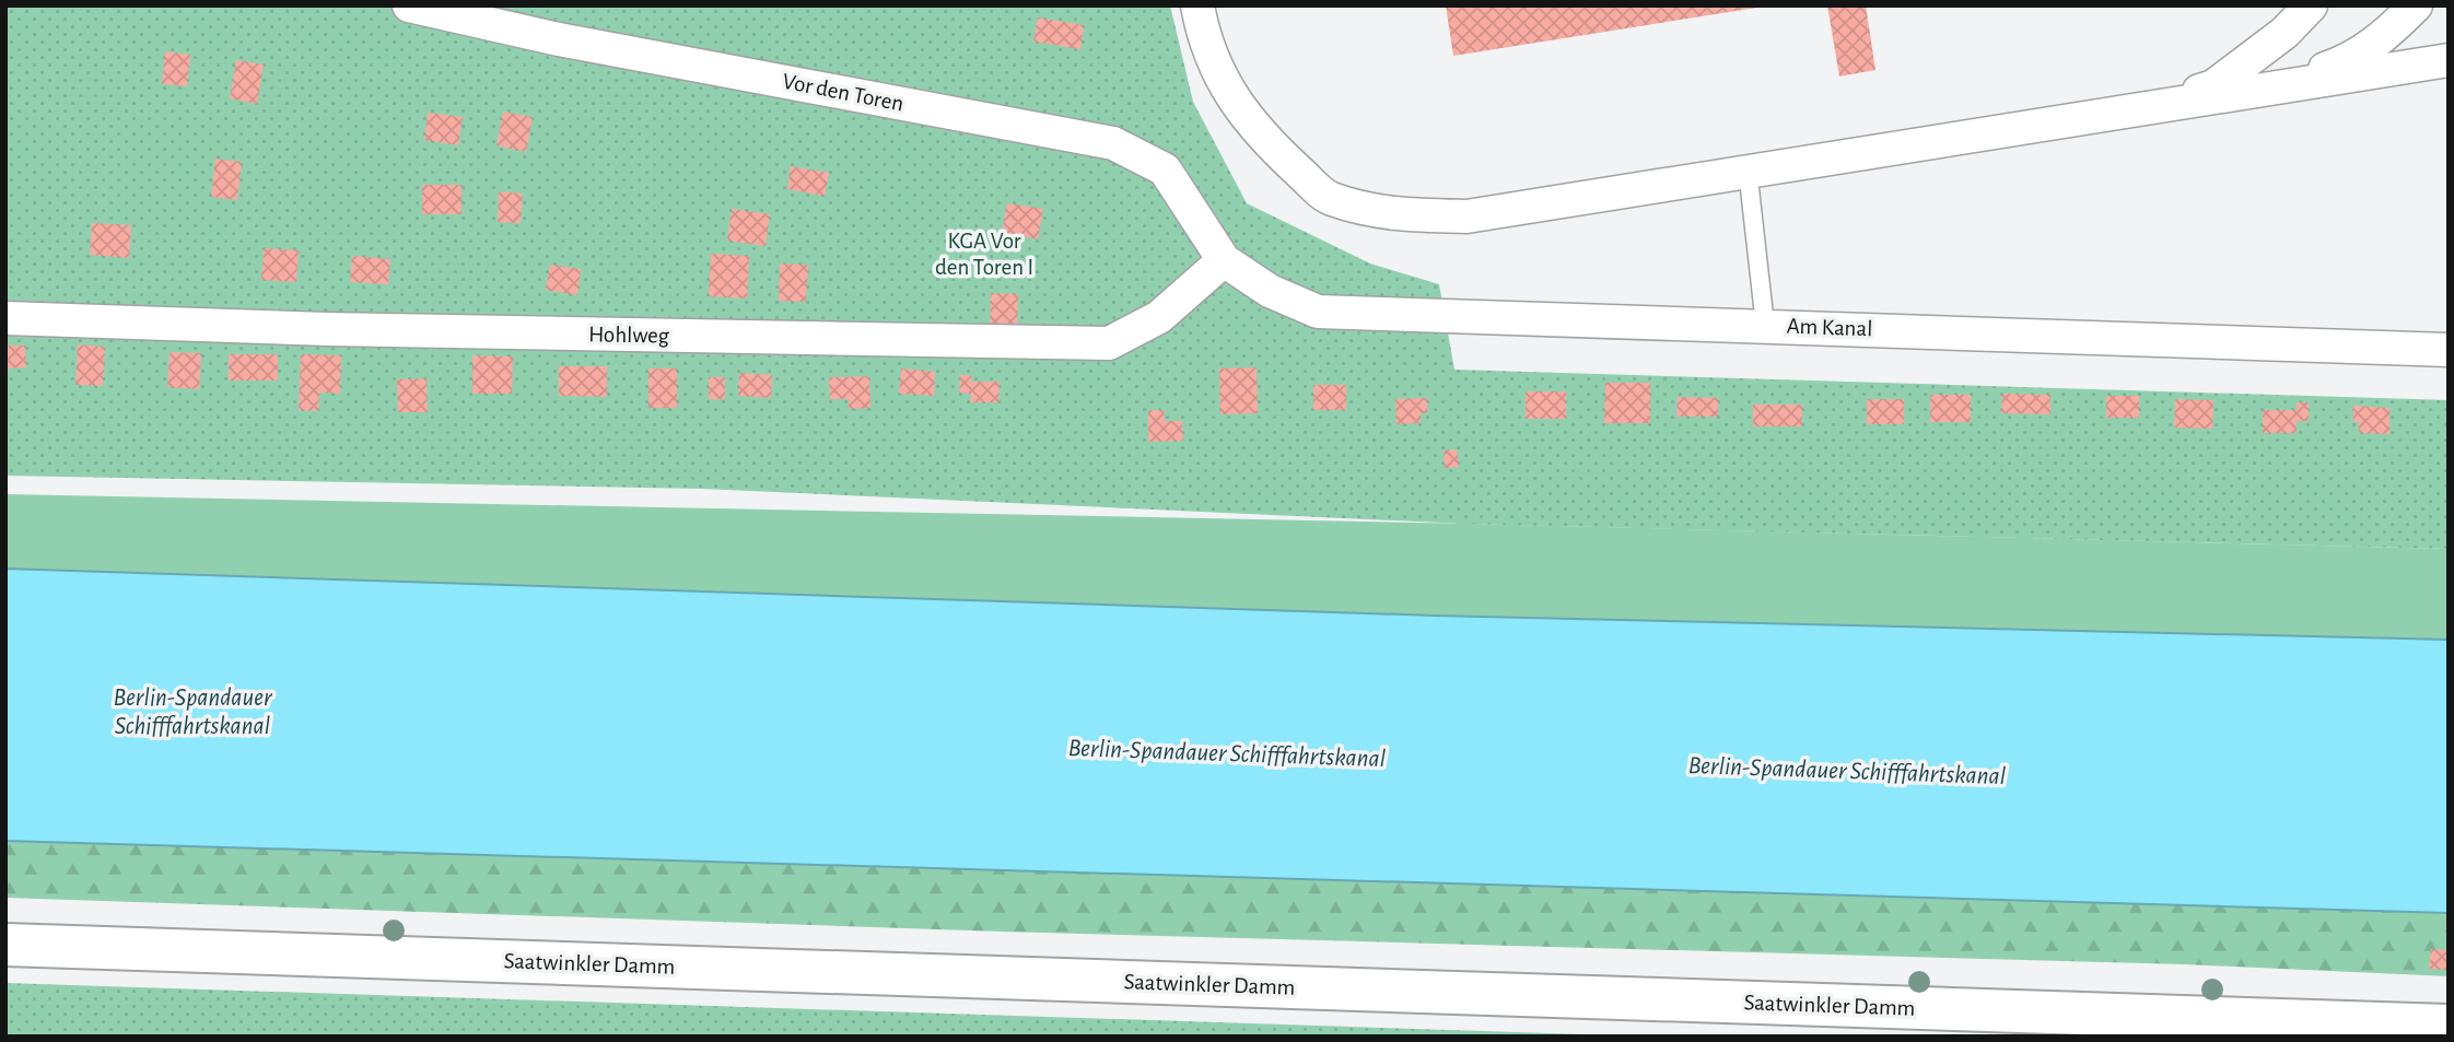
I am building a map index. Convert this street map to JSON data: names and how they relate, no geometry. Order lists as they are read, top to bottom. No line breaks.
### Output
{"streets":{"main road":["Saatwinkler Damm"],"street":["Vor den Toren","Am Kanal","Hohlweg"]},"crossings":[["Vor den Toren","Am Kanal"],["Vor den Toren","Hohlweg"],["Am Kanal","Hohlweg"]],"water":["Berlin-Spandauer Schifffahrtskanal"],"parks":["KGA Vor den Toren I"]}
